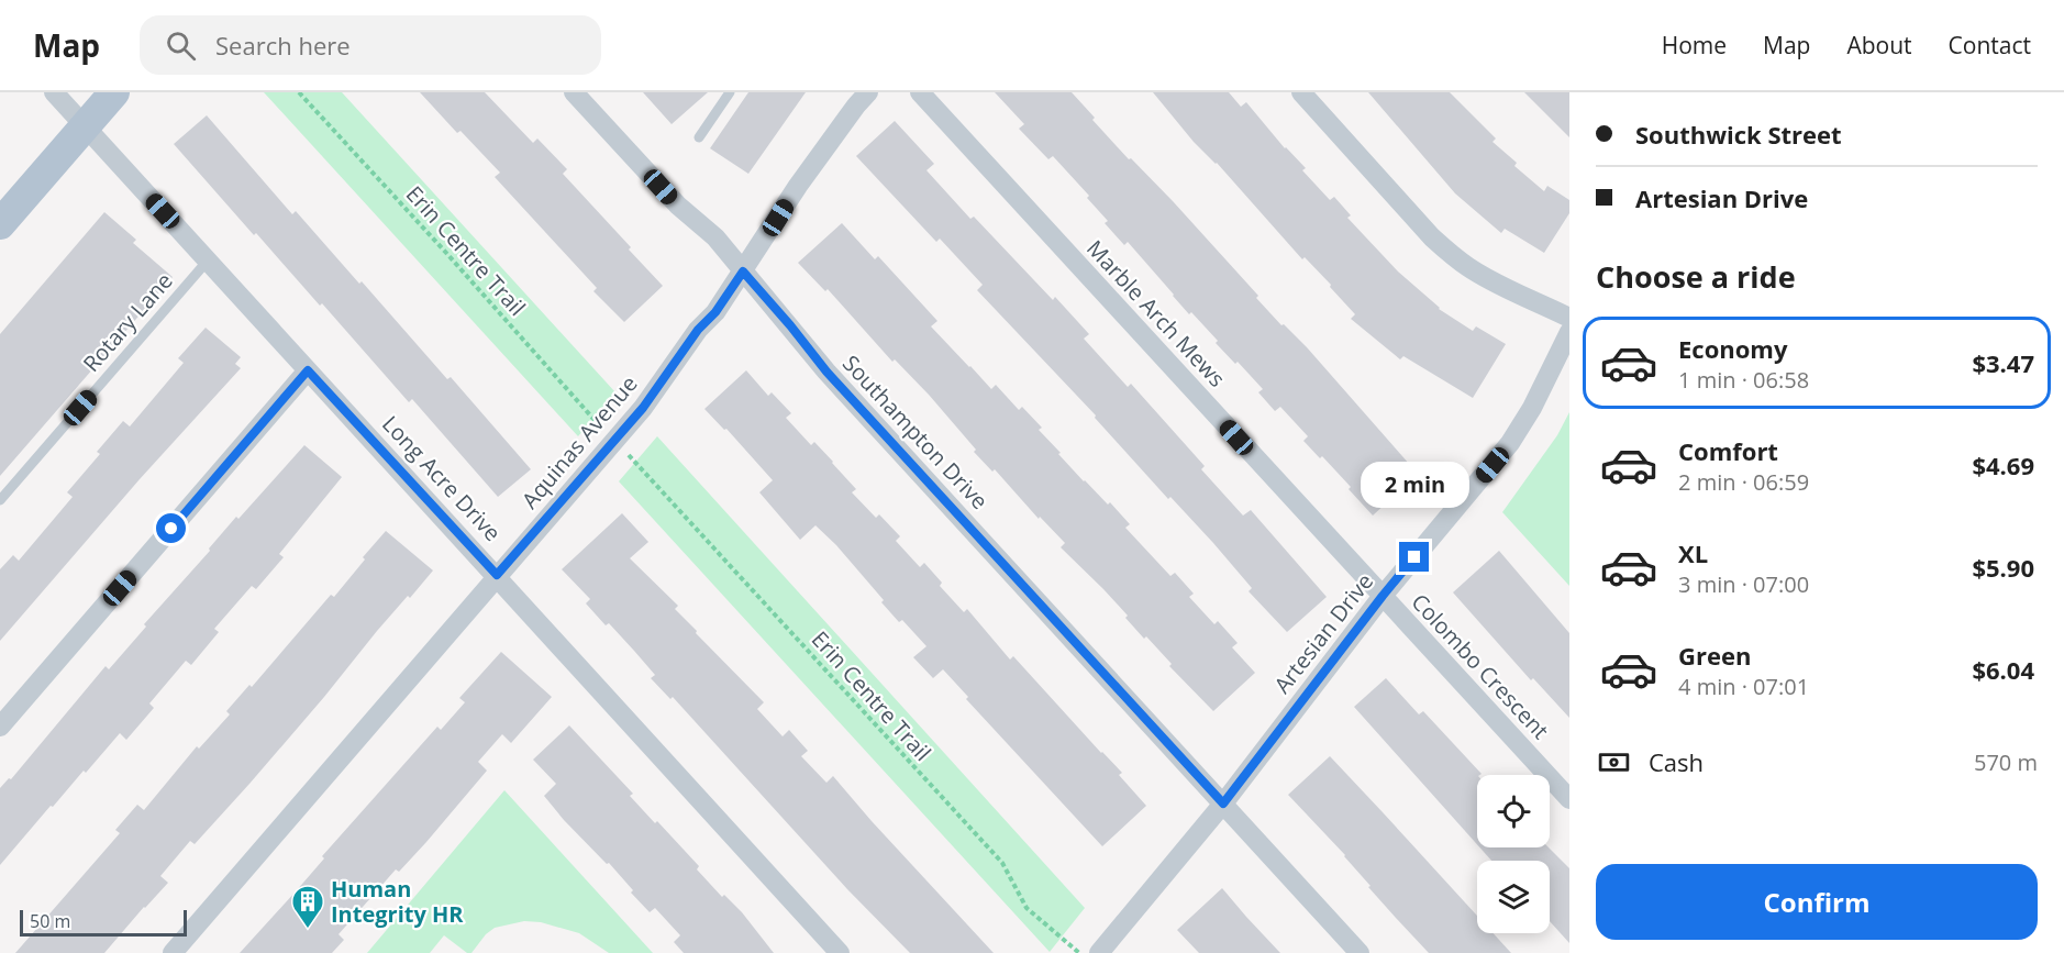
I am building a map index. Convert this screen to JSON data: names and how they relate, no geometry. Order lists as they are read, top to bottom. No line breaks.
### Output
{"streets":{"street":["Marble Arch Mews","Southampton Drive","Aquinas Avenue","Long Acre Drive","Artesian Drive","Colombo Crescent"],"lane":["Rotary Lane"],"path":["Erin Centre Trail"]},"crossings":[["Marble Arch Mews","Artesian Drive"],["Marble Arch Mews","Colombo Crescent"],["Rotary Lane","Long Acre Drive"],["Southampton Drive","Aquinas Avenue"],["Southampton Drive","Artesian Drive"],["Aquinas Avenue","Long Acre Drive"],["Artesian Drive","Colombo Crescent"]],"places":{"building":["Human Integrity HR"]},"scale_bar":"50 m","page":{"header":"Map","search":"Search here","nav":["Home","Map","About","Contact"],"banner":["Southwick Street","Artesian Drive"],"heading":"Choose a ride","list":[{"name":"Economy","note":"1 min · 06:58","value":"$3.47"},{"name":"Comfort","note":"2 min · 06:59","value":"$4.69"},{"name":"XL","note":"3 min · 07:00","value":"$5.90"},{"name":"Green","note":"4 min · 07:01","value":"$6.04"}],"bubble":"2 min","pay":["Cash","570 m"],"buttons":"Confirm","scale":"50 m"}}
